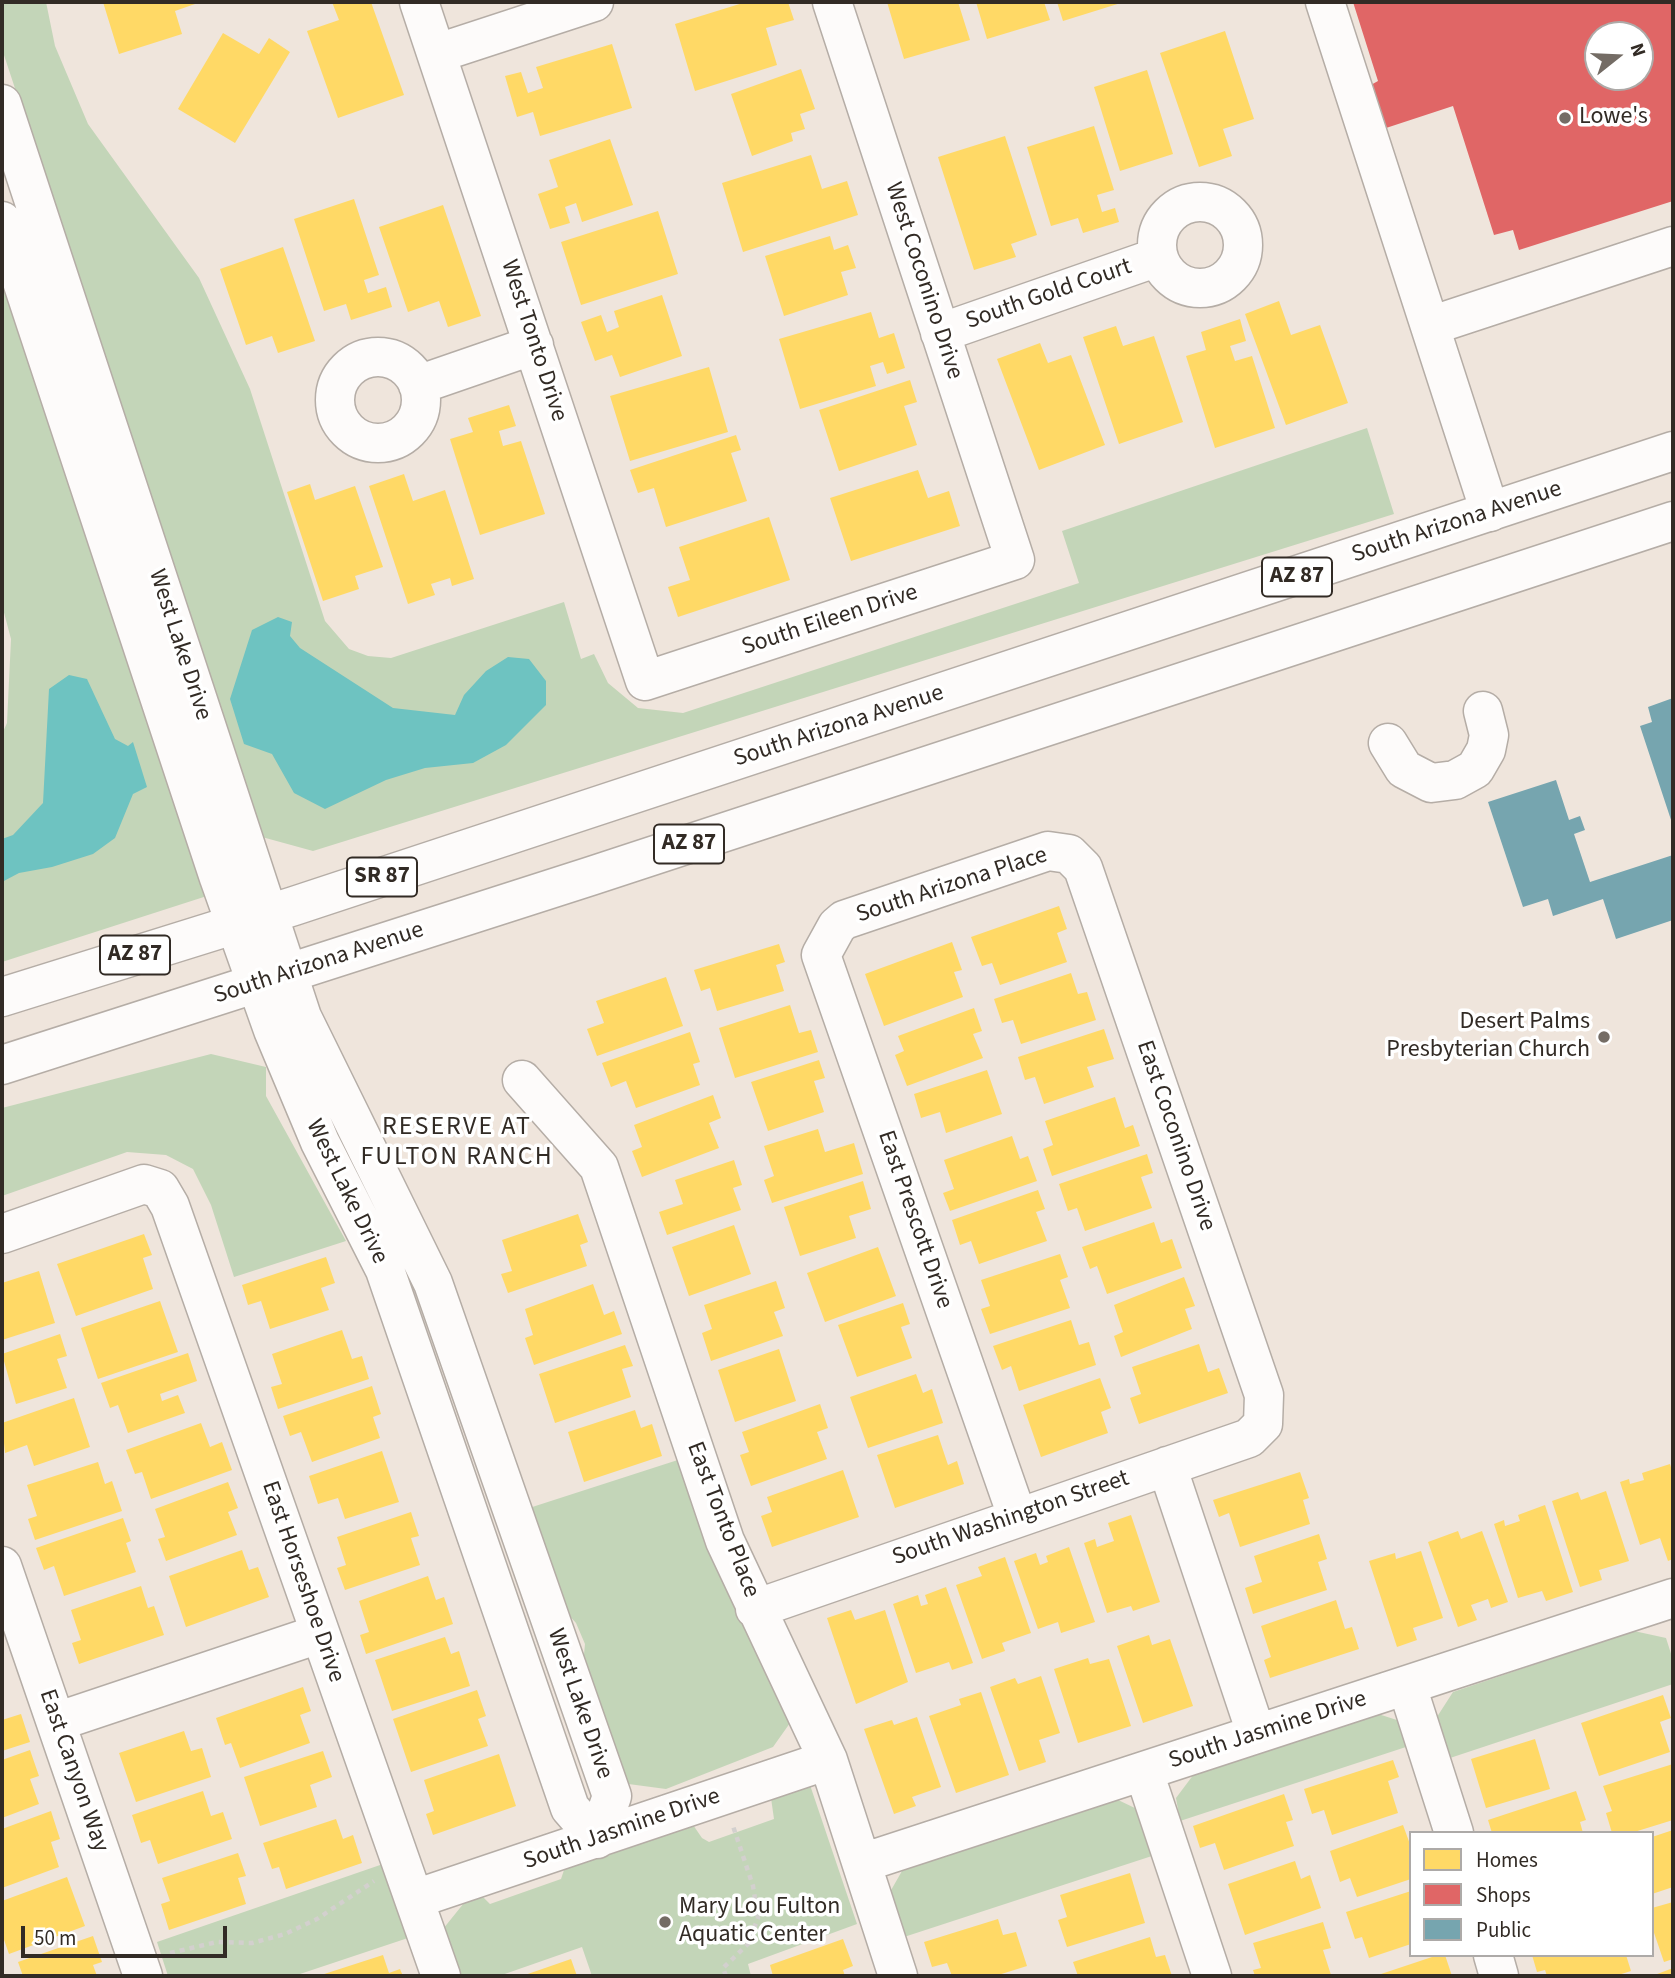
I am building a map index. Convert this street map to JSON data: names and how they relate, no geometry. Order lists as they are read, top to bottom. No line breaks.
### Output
{"streets":{"street":["West Coconino Drive","South Gold Court","West Tonto Drive","South Arizona Avenue","AZ 87","South Eileen Drive","West Lake Drive","SR 87","South Arizona Place","East Coconino Drive","East Prescott Drive","South Washington Street","East Tonto Place","East Horseshoe Drive","South Jasmine Drive","East Canyon Way"]},"crossings":[["West Coconino Drive","South Gold Court"],["West Coconino Drive","South Eileen Drive"],["West Tonto Drive","South Eileen Drive"],["South Arizona Avenue","West Lake Drive"],["West Lake Drive","South Jasmine Drive"],["South Arizona Place","East Coconino Drive"],["South Arizona Place","East Prescott Drive"],["East Coconino Drive","South Washington Street"],["East Prescott Drive","South Washington Street"],["South Washington Street","East Tonto Place"],["East Tonto Place","South Jasmine Drive"],["East Horseshoe Drive","South Jasmine Drive"]],"districts":["RESERVE AT FULTON RANCH"],"places":["Lowe's","Desert Palms Presbyterian Church","Mary Lou Fulton Aquatic Center"],"legend":["Homes","Shops","Public"],"scale_bar":"50 m","north":"right"}
